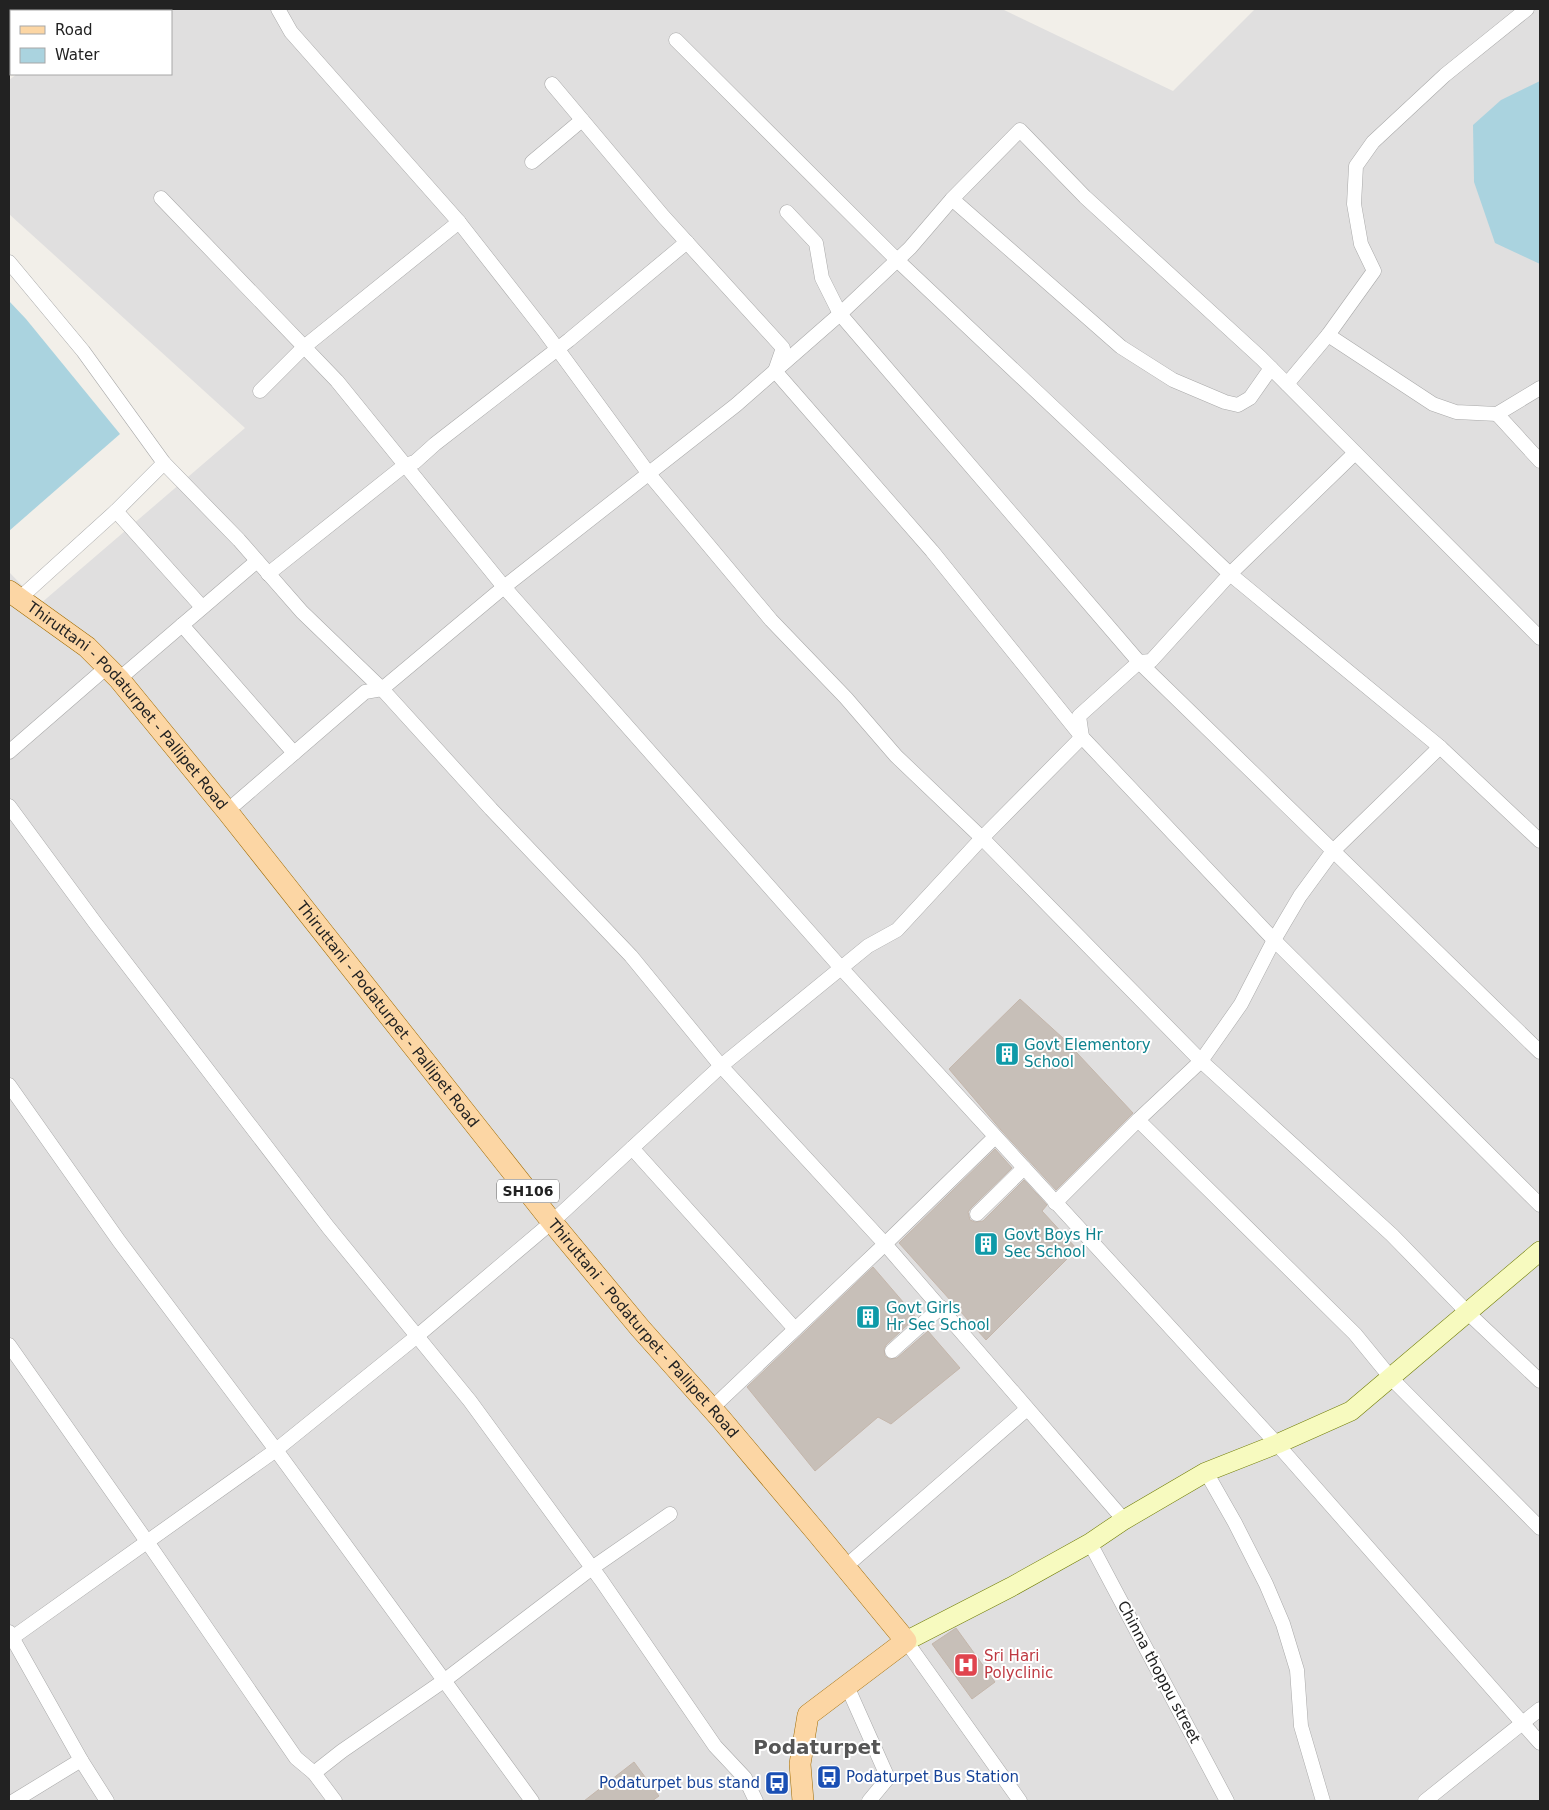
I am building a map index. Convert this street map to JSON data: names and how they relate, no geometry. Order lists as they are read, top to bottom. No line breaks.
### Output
{"streets":{"main road":["Thiruttani - Podaturpet - Pallipet Road","SH106"],"street":["Chinna thoppu street"]},"districts":["Podaturpet"],"places":{"building":["Govt Elementory School","Govt Boys Hr Sec School","Govt Girls Hr Sec School"],"hospital":["Sri Hari Polyclinic"],"bus stop":["Podaturpet Bus Station","Podaturpet bus stand"]},"legend":["Road","Water"]}
